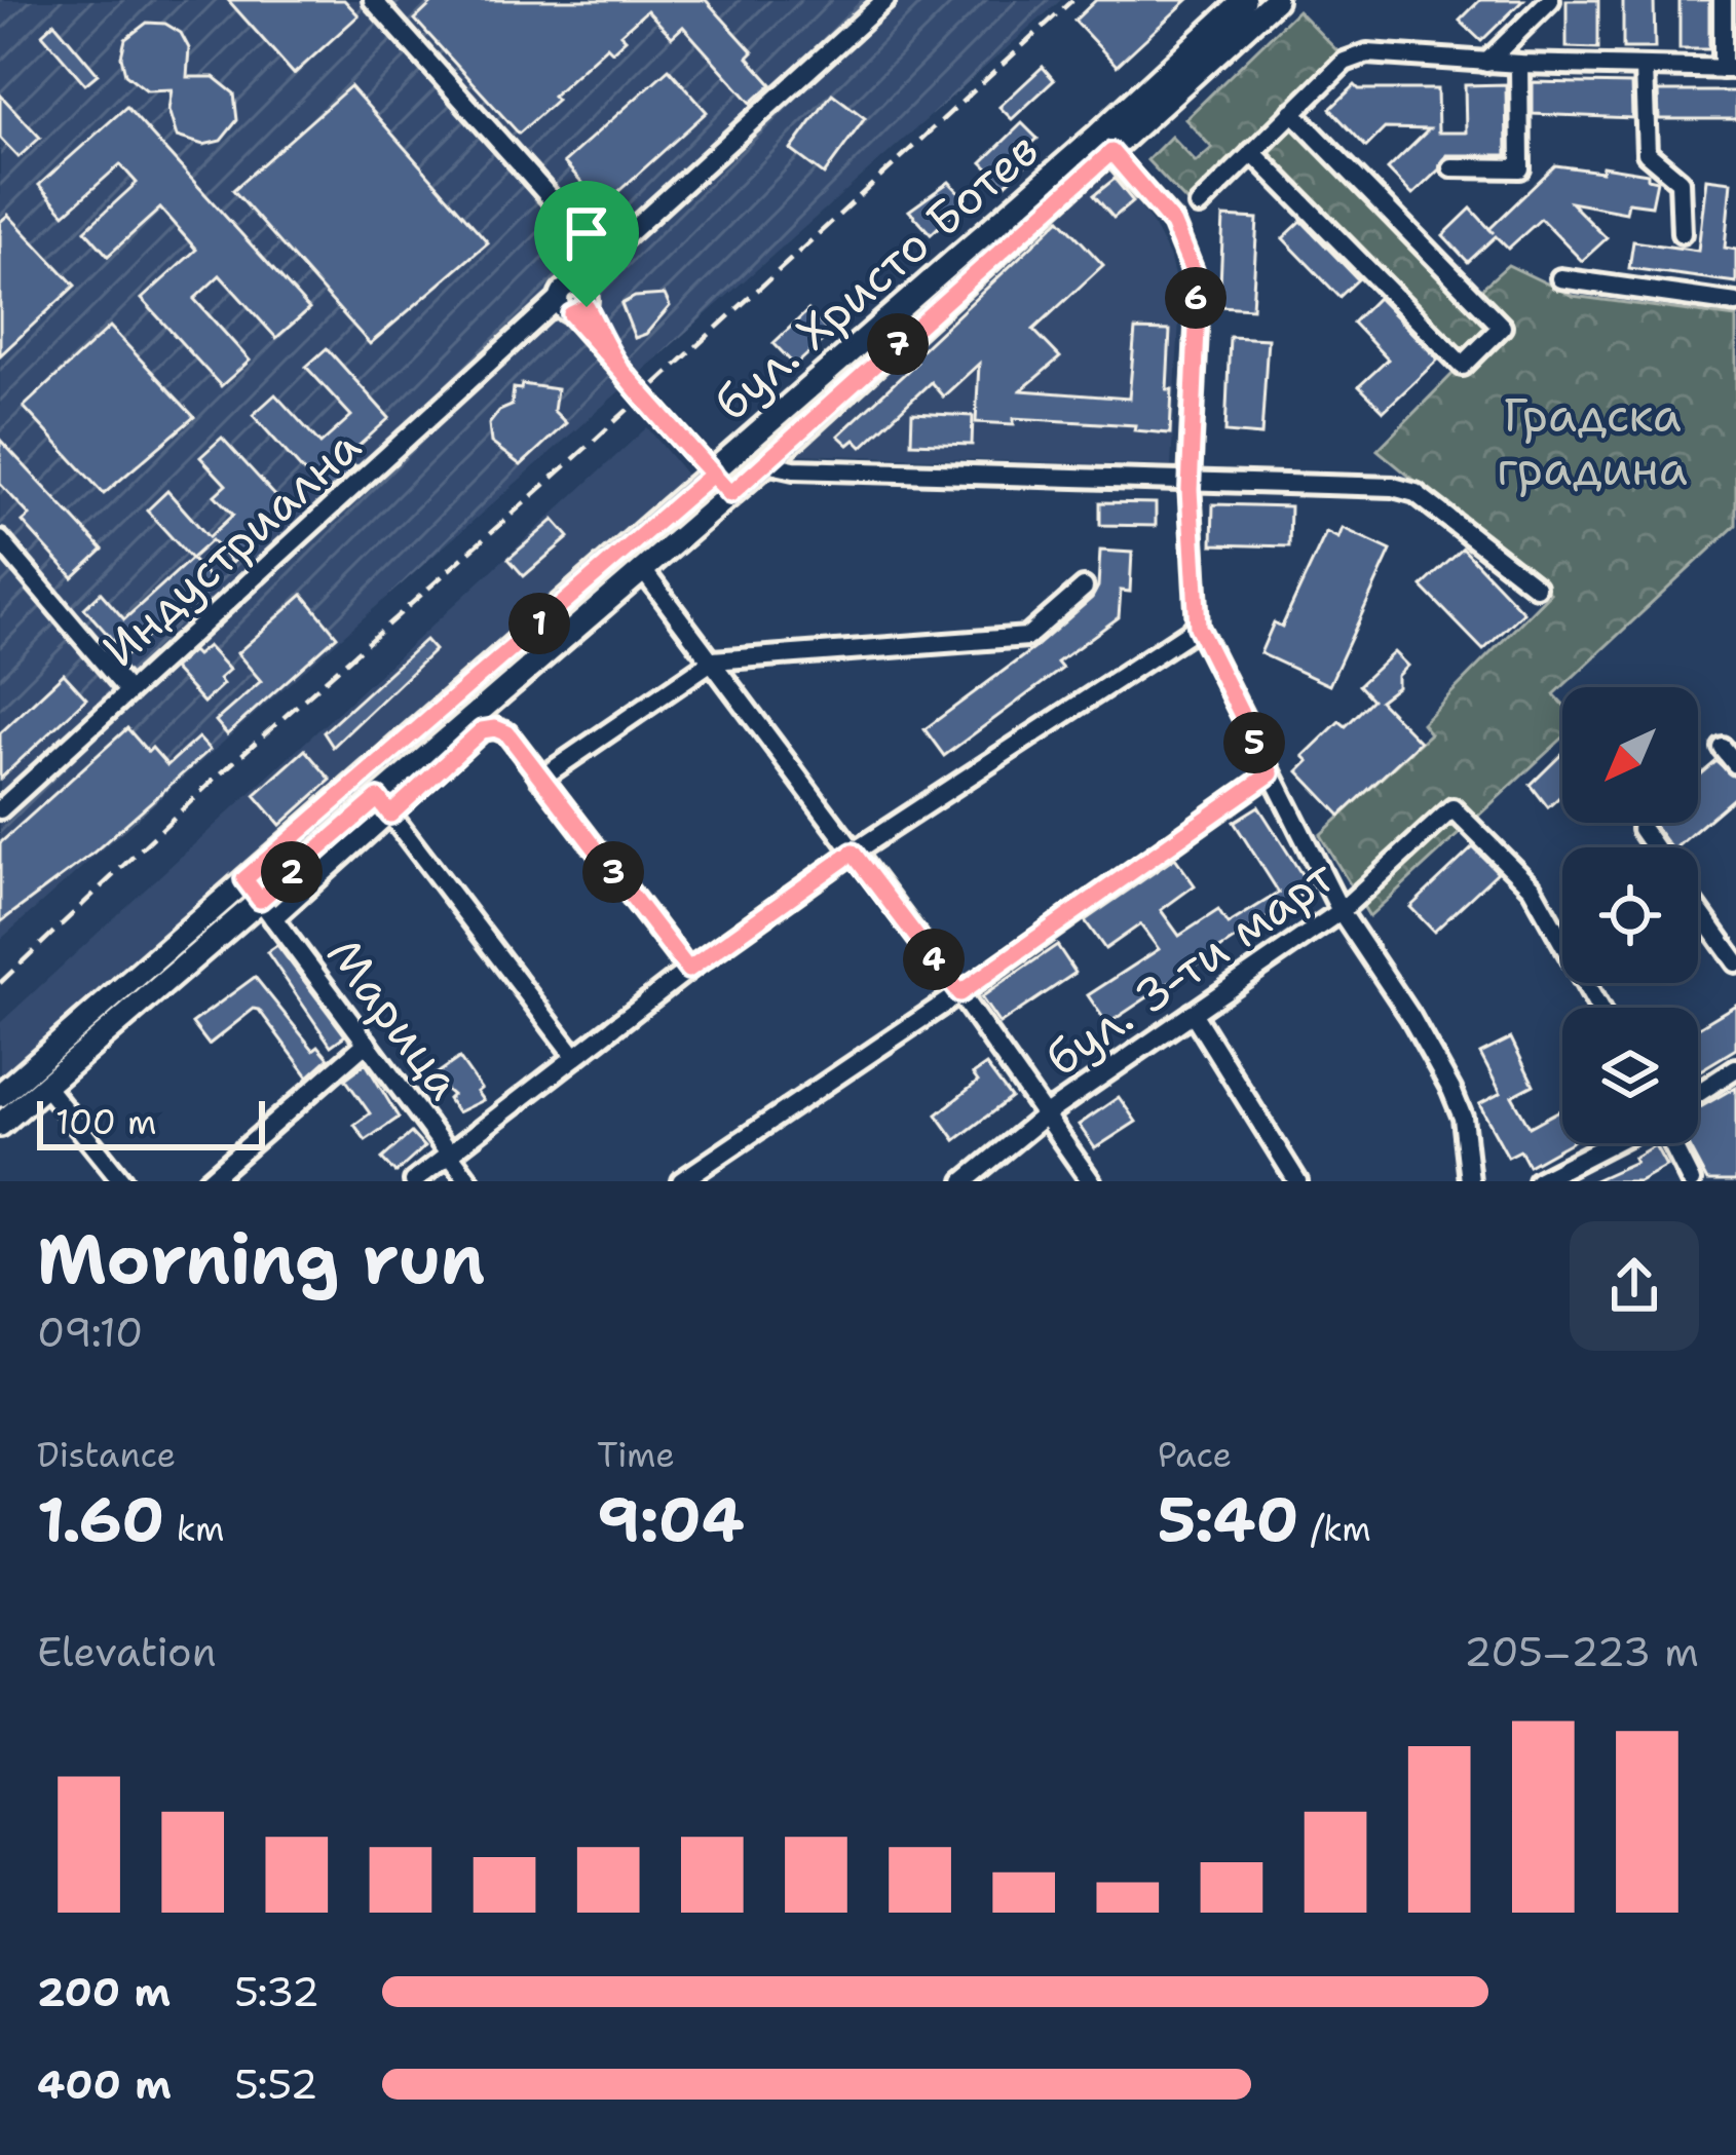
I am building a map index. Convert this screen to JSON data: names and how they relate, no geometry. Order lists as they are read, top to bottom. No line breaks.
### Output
{"streets":{"main road":["бул. Христо Ботев"],"street":["Индустриална","бул. 3-ти март","Марица"]},"crossings":[["бул. Христо Ботев","Марица"]],"parks":["Градска градина"],"scale_bar":"100 m","north":"bottom left","page":{"pins":["6","7","1","5","2","3","4"],"scale":"100 m","heading":["Morning run","09:10"],"stats":[["Distance","1.60 km"],["Time","9:04"],["Pace","5:40 /km"]],"chart":["Elevation","205–223 m"],"list":[{"name":"200 m","note":"5:32"},{"name":"400 m","note":"5:52"}]}}
